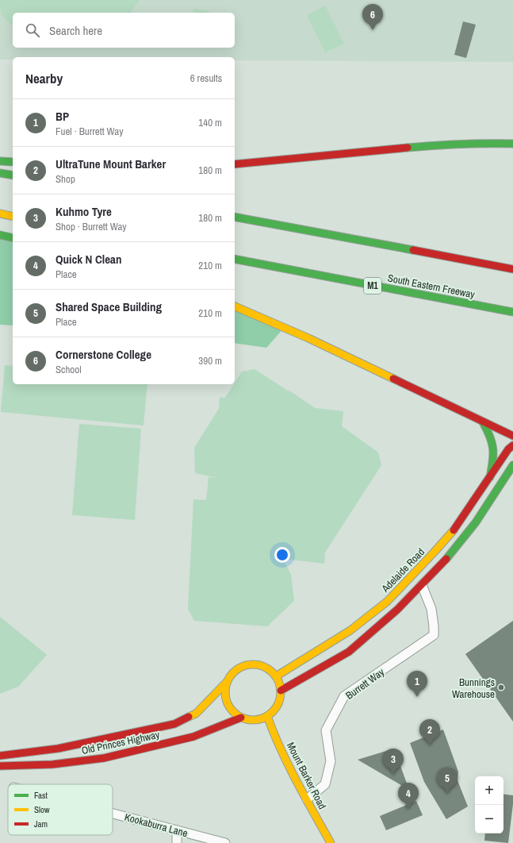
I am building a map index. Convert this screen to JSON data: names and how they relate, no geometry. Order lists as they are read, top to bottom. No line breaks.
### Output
{"streets":{"main road":["M1","South Eastern Freeway","Adelaide Road","Old Princes Highway","Mount Barker Road"],"street":["Burrett Way","Kookaburra Lane"]},"crossings":[["Adelaide Road","Old Princes Highway"],["Adelaide Road","Mount Barker Road"],["Burrett Way","Mount Barker Road"],["Old Princes Highway","Mount Barker Road"]],"places":["Bunnings Warehouse"],"legend":["Fast","Slow","Jam"],"page":{"pins":["6","1","2","3","5","4"],"search":"Search here","heading":["Nearby","6 results"],"list":[{"mark":"1","name":"BP","note":"Fuel · Burrett Way","value":"140 m"},{"mark":"2","name":"UltraTune Mount Barker","note":"Shop","value":"180 m"},{"mark":"3","name":"Kuhmo Tyre","note":"Shop · Burrett Way","value":"180 m"},{"mark":"4","name":"Quick N Clean","note":"Place","value":"210 m"},{"mark":"5","name":"Shared Space Building","note":"Place","value":"210 m"},{"mark":"6","name":"Cornerstone College","note":"School","value":"390 m"}],"map_buttons":["+","−"]}}
